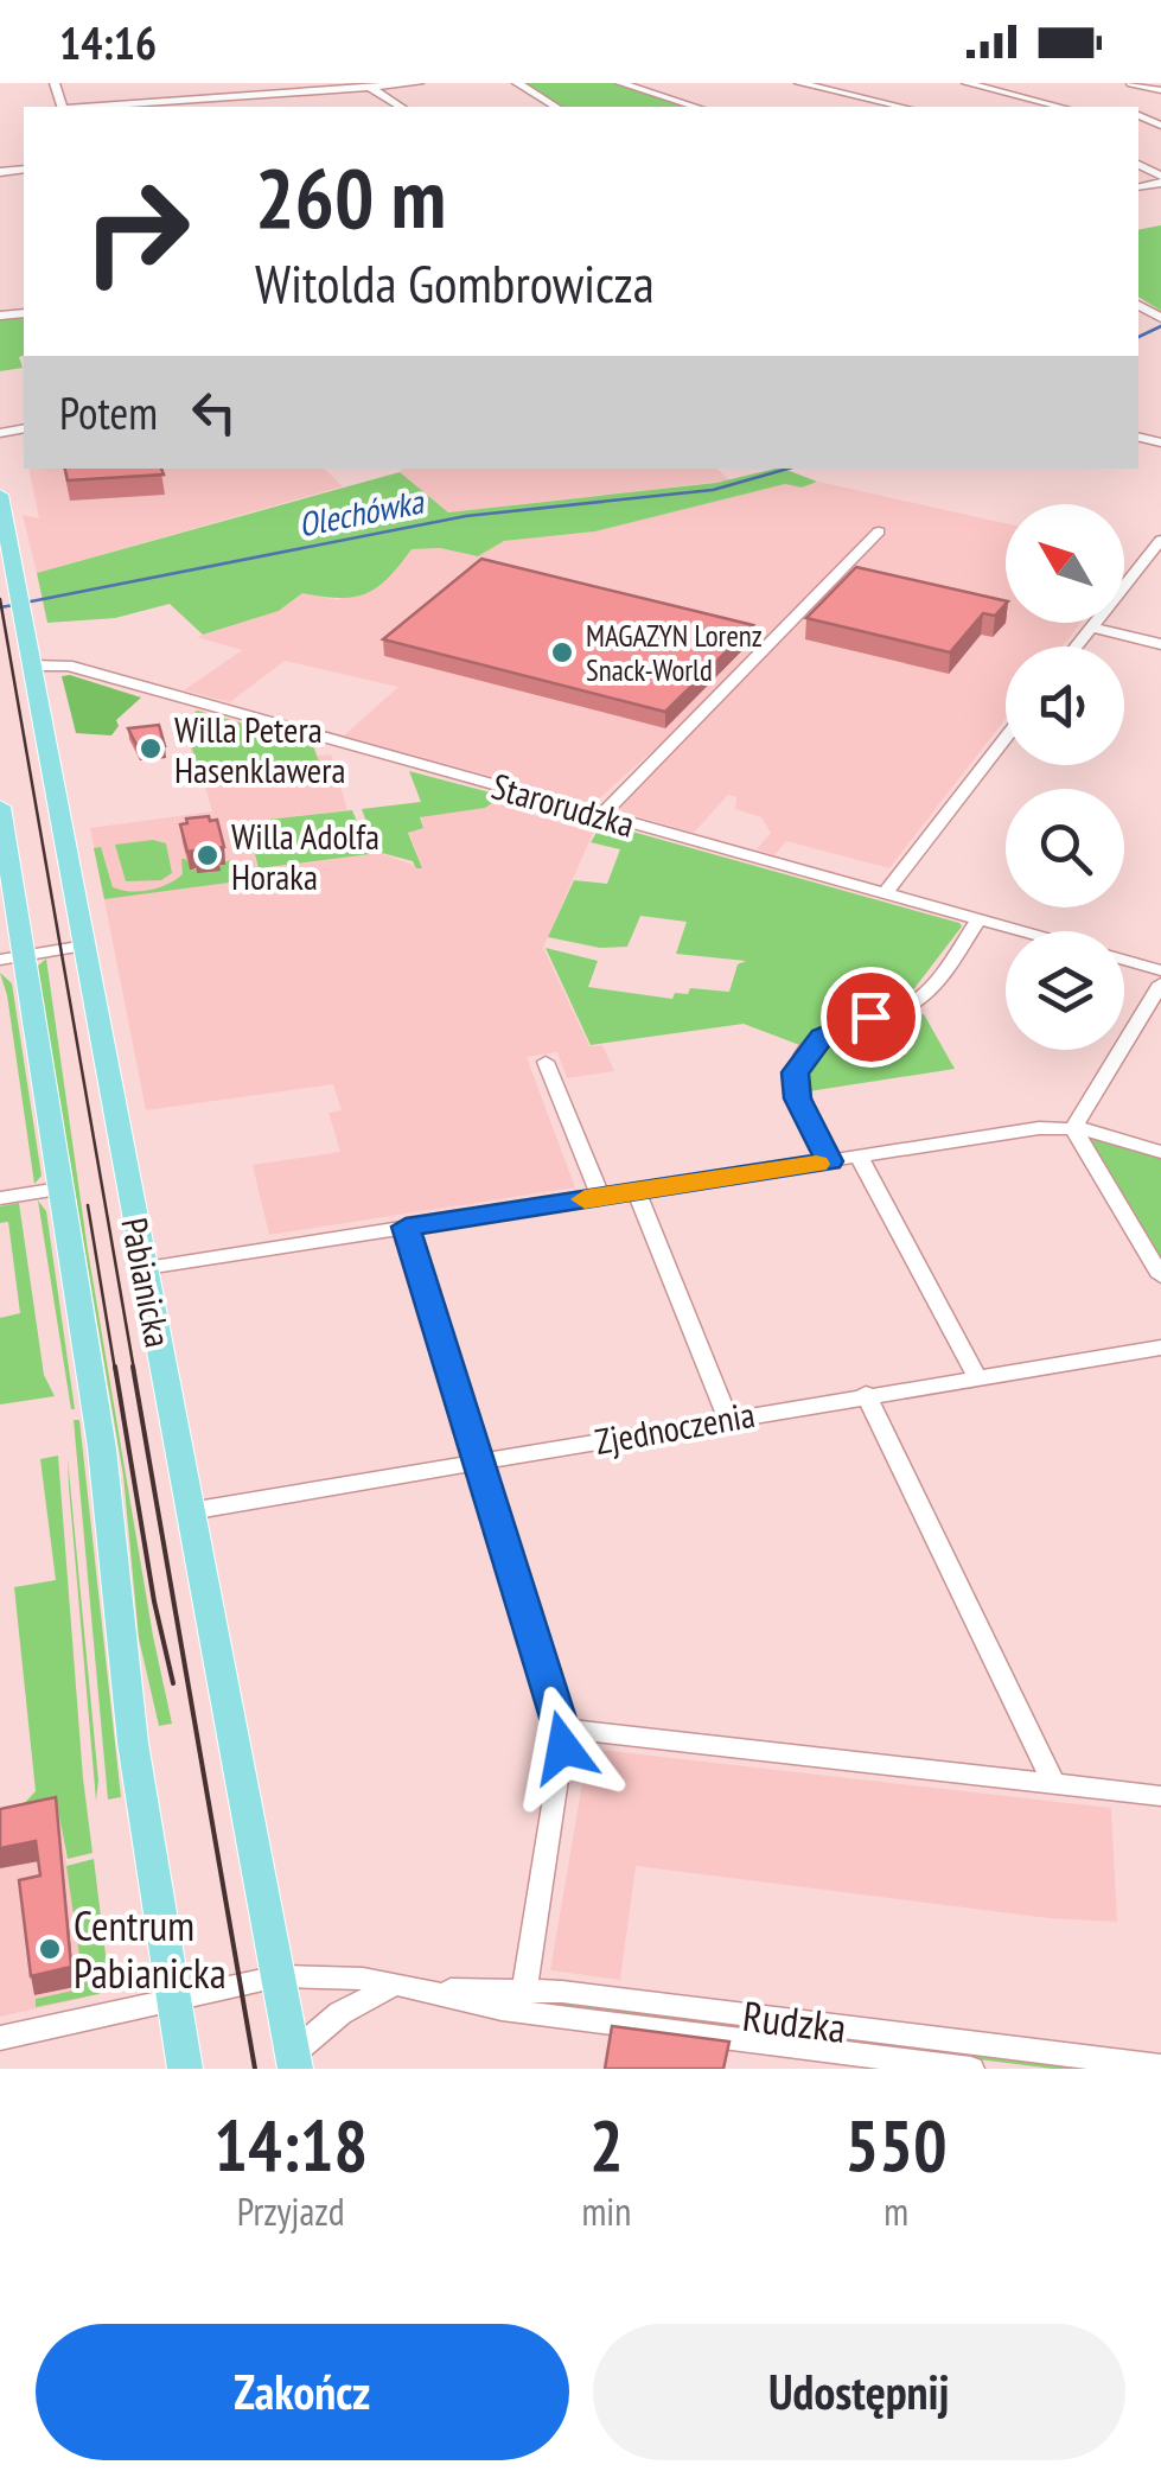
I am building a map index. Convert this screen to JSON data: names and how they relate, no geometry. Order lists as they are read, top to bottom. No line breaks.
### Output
{"streets":{"main road":["Pabianicka"],"street":["Starorudzka","Zjednoczenia","Rudzka"]},"crossings":[["Starorudzka","Pabianicka"],["Pabianicka","Zjednoczenia"],["Pabianicka","Rudzka"]],"water":["Olechówka"],"places":["MAGAZYN Lorenz Snack-World","Willa Petera Hasenklawera","Willa Adolfa Horaka","Centrum Pabianicka"],"north":"top left","page":{"status":"14:16","turn":["260 m","Witolda Gombrowicza"],"then":"Potem","eta":["14:18","Przyjazd","2","min","550","m"],"buttons":["Zakończ","Udostępnij"]}}
